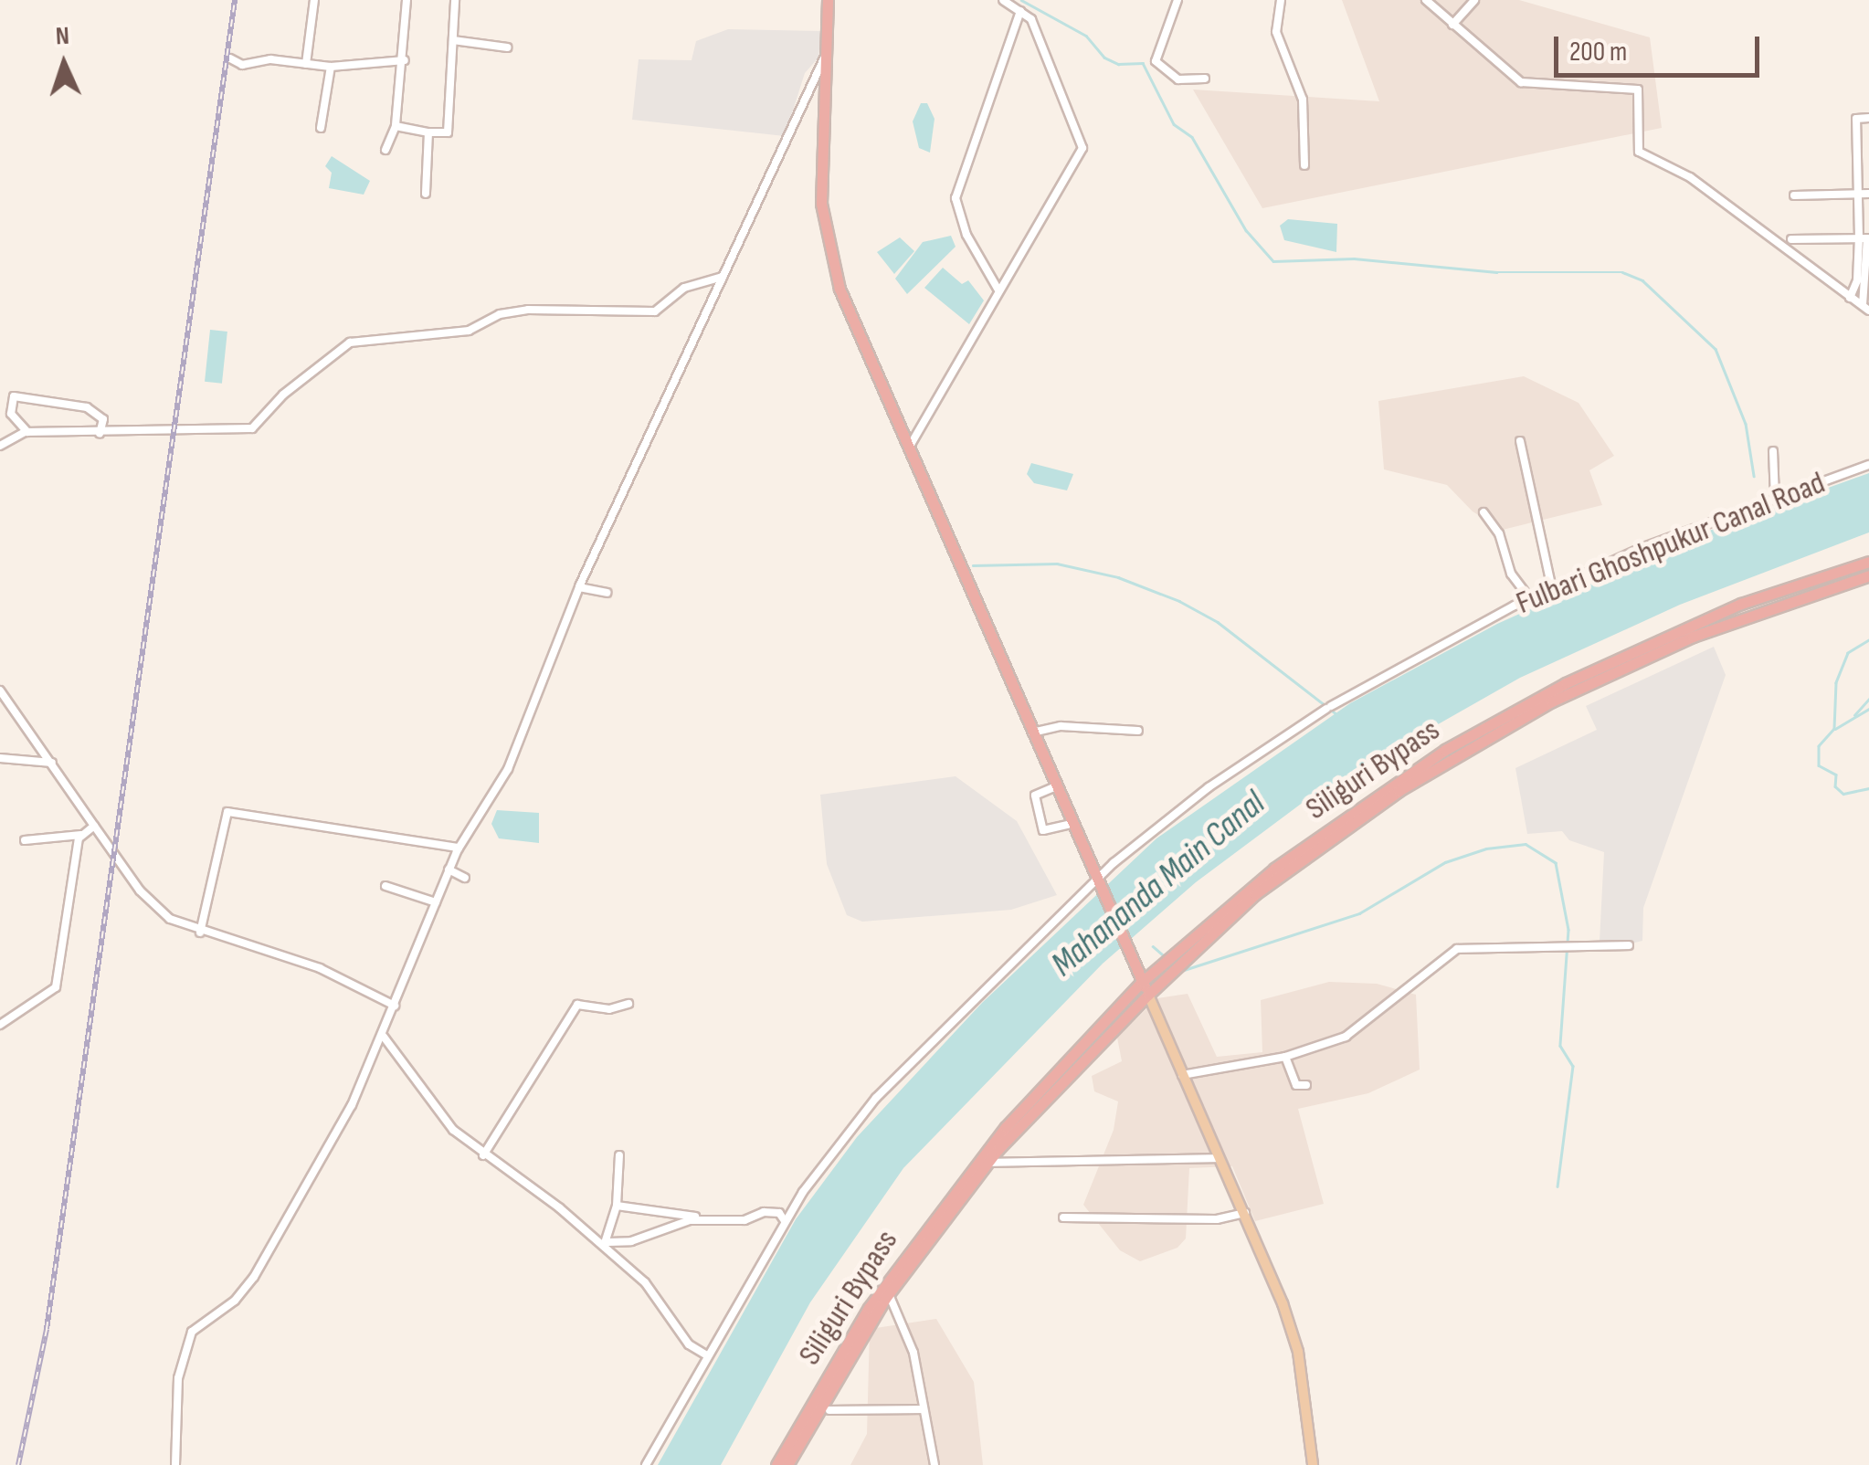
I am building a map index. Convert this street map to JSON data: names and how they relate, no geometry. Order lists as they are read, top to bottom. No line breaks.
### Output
{"streets":{"highway":["Siliguri Bypass"],"street":["Fulbari Ghoshpukur Canal Road"]},"water":["Mahananda Main Canal"],"scale_bar":"200 m","north":"top"}
